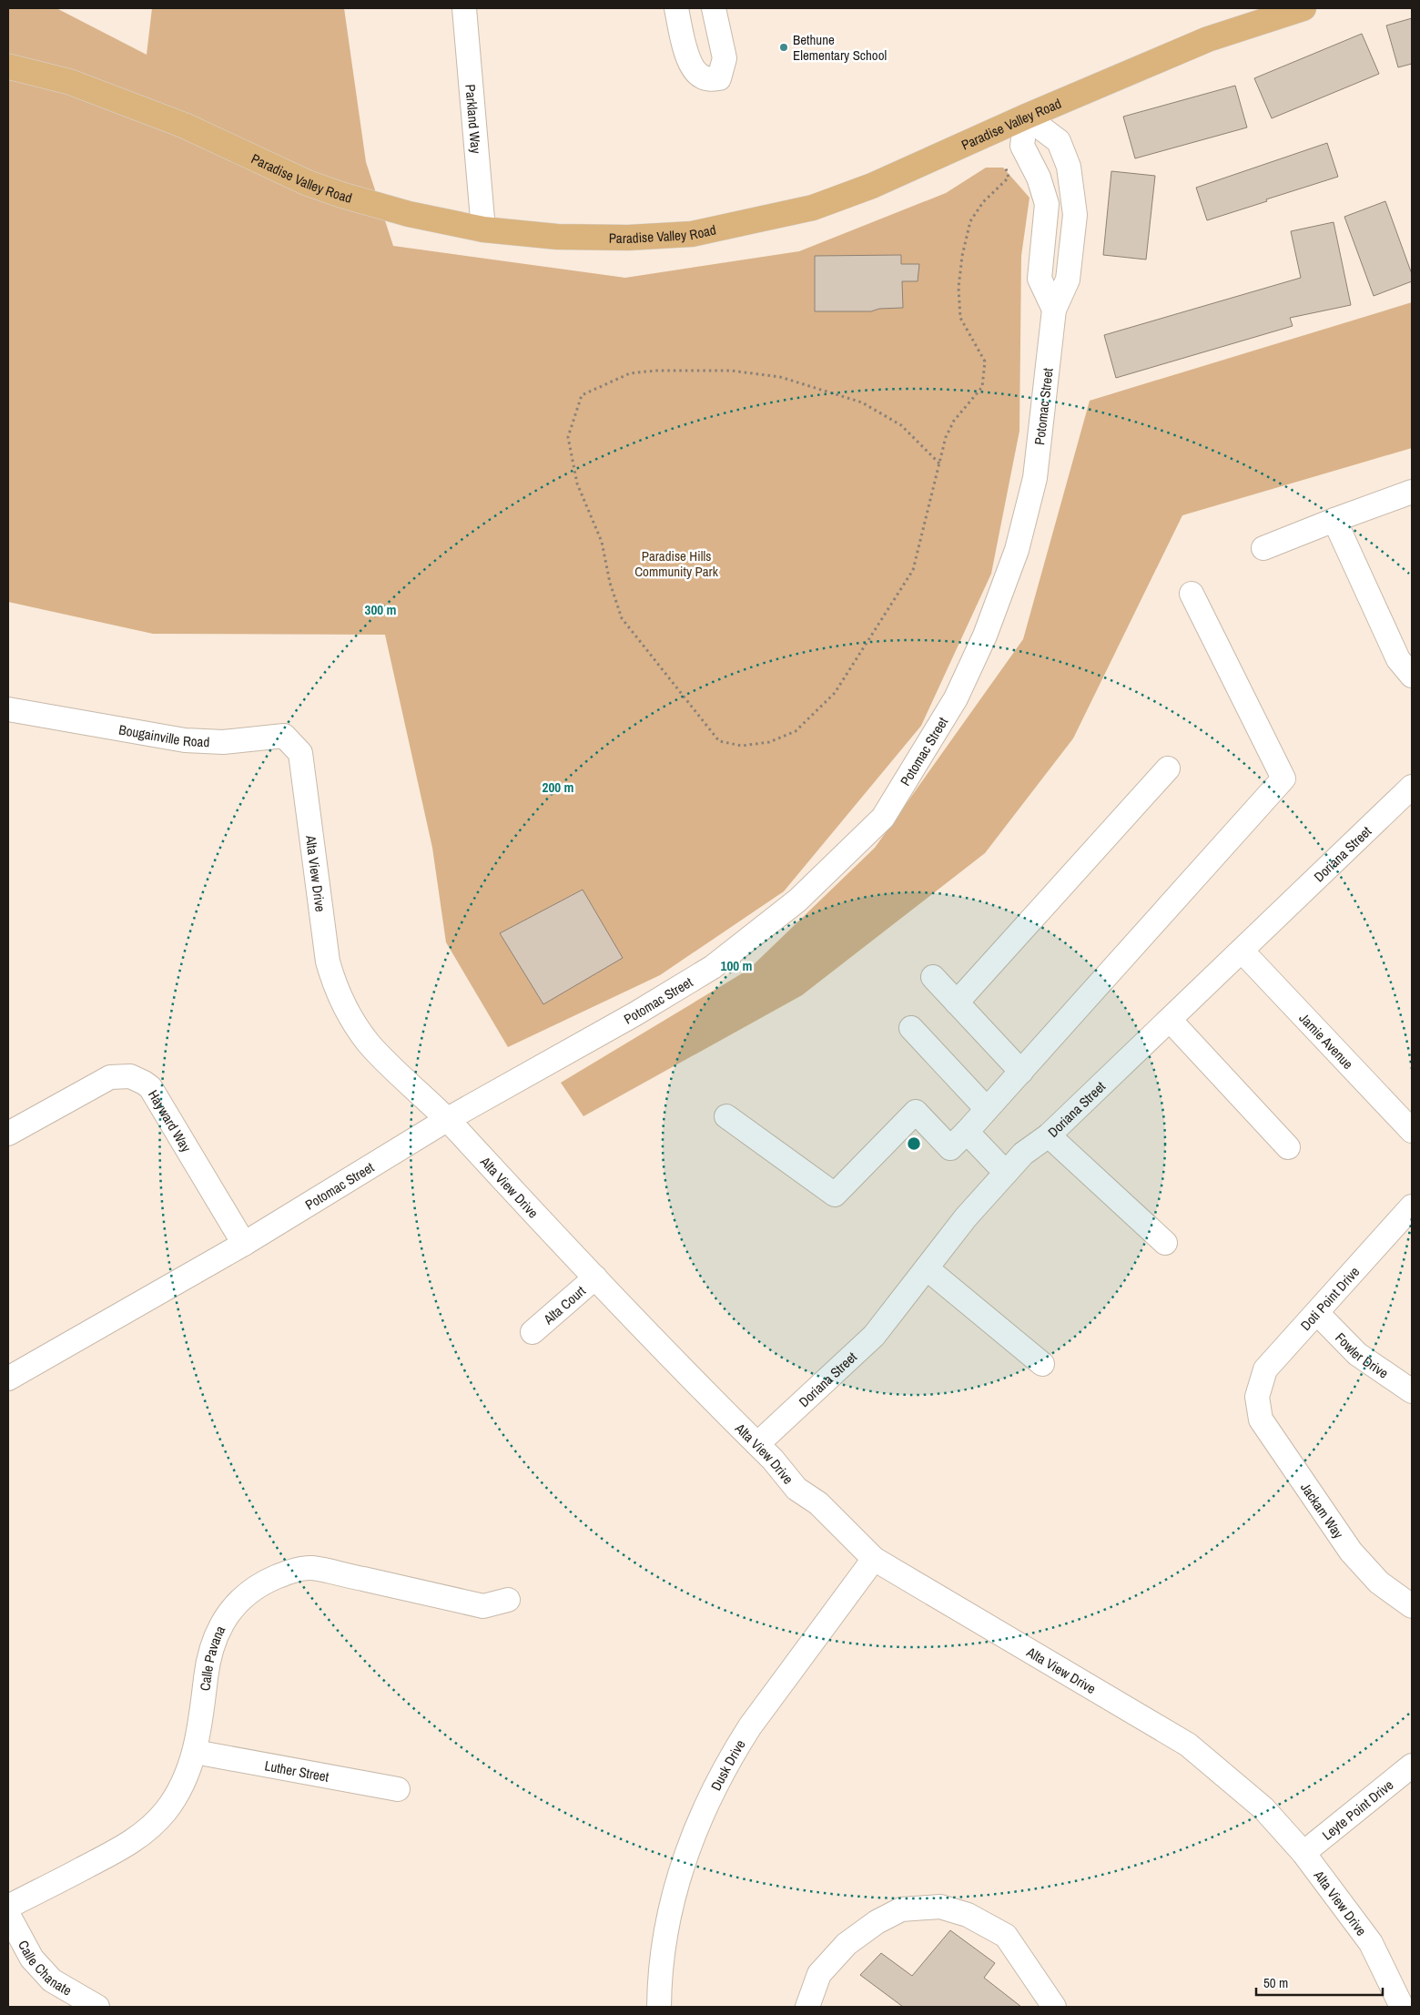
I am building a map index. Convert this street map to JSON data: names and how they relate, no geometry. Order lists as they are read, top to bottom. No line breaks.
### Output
{"streets":{"main road":["Paradise Valley Road"],"street":["Parkland Way","Potomac Street","Bougainville Road","Doriana Street","Alta View Drive","Jamie Avenue","Hayward Way","Doti Point Drive","Alta Court","Fowler Drive","Jackam Way","Calle Pavana","Dusk Drive","Luther Street","Leyte Point Drive","Calle Chanate"]},"crossings":[["Parkland Way","Paradise Valley Road"],["Paradise Valley Road","Potomac Street"],["Potomac Street","Alta View Drive"],["Potomac Street","Hayward Way"],["Bougainville Road","Alta View Drive"],["Doriana Street","Alta View Drive"],["Doriana Street","Jamie Avenue"],["Alta View Drive","Alta Court"],["Alta View Drive","Dusk Drive"],["Alta View Drive","Leyte Point Drive"],["Doti Point Drive","Fowler Drive"],["Doti Point Drive","Jackam Way"],["Calle Pavana","Luther Street"]],"parks":["Paradise Hills Community Park"],"places":["Bethune Elementary School"],"scale_bar":"50 m","rings":["300 m","200 m","100 m"]}
